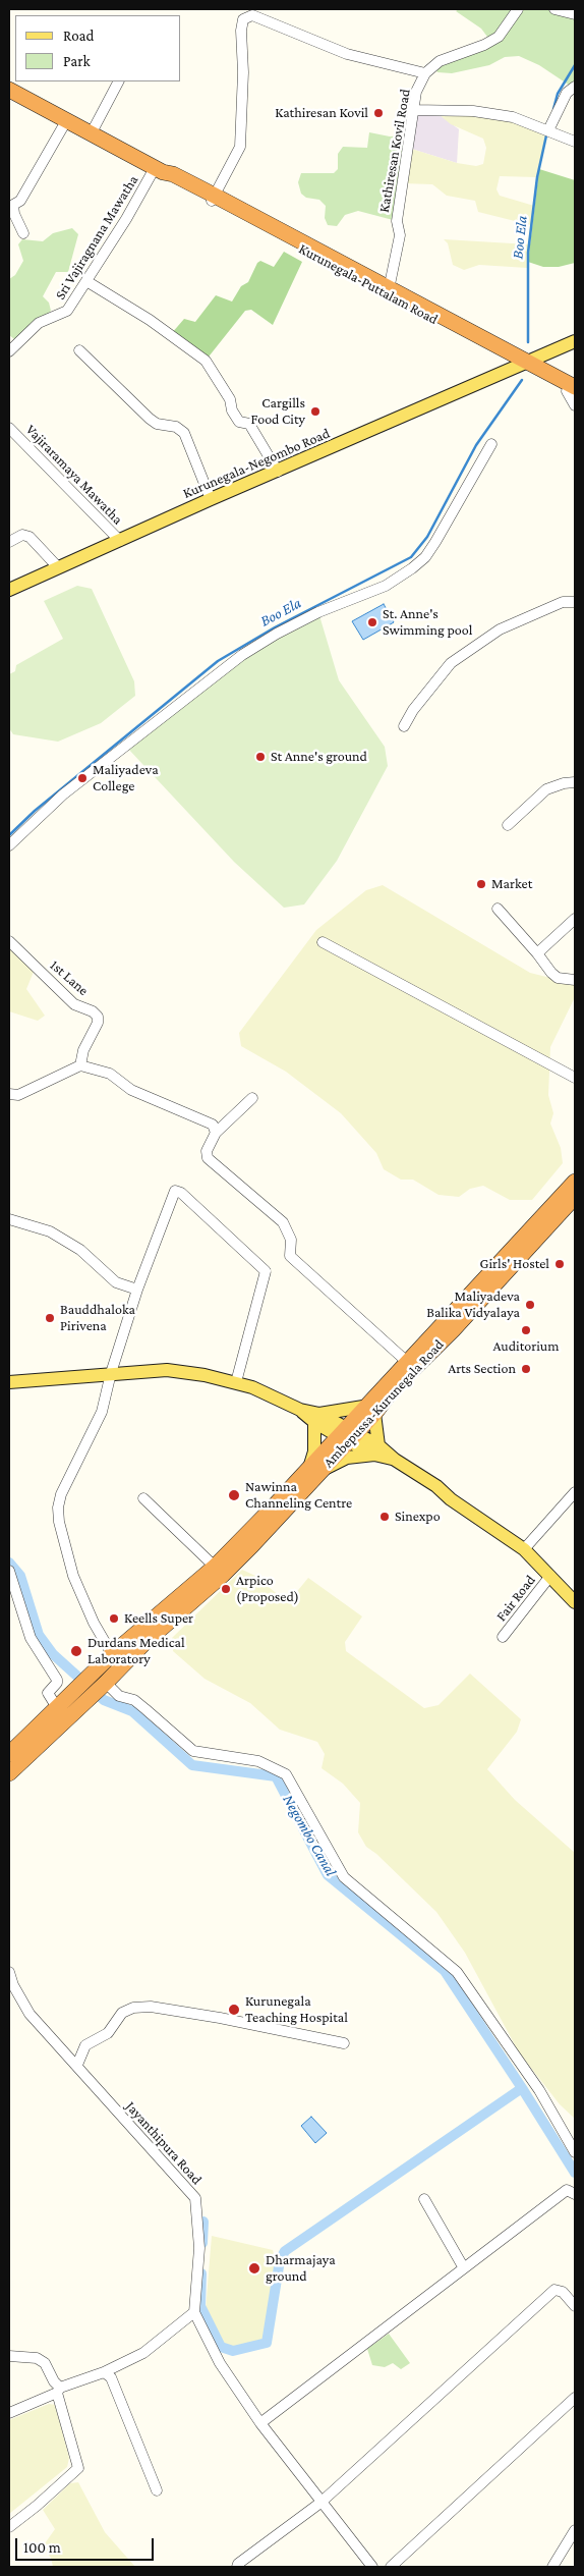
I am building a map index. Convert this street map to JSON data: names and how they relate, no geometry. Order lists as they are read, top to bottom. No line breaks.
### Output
{"streets":{"highway":["Kurunegala-Puttalam Road","Ambepussa-Kurunegala Road"],"main road":["Kurunegala-Negombo Road"],"street":["Kathiresan Kovil Road","Sri Vajiragnana Mawatha","Vajiraramaya Mawatha","1st Lane","Fair Road","Jayanthipura Road"]},"crossings":[["Kathiresan Kovil Road","Kurunegala-Puttalam Road"],["Sri Vajiragnana Mawatha","Kurunegala-Puttalam Road"],["Kurunegala-Puttalam Road","Kurunegala-Negombo Road"],["Kurunegala-Negombo Road","Vajiraramaya Mawatha"]],"water":["Boo Ela","Negombo Canal"],"places":["Kathiresan Kovil","Cargills Food City","St. Anne's Swimming pool","St Anne's ground","Maliyadeva College","Market","Girls' Hostel","Maliyadeva Balika Vidyalaya","Bauddhaloka Pirivena","Auditorium","Arts Section","Nawinna Channeling Centre","Sinexpo","Arpico (Proposed)","Keells Super","Durdans Medical Laboratory","Kurunegala Teaching Hospital","Dharmajaya ground"],"legend":["Road","Park"],"scale_bar":"100 m"}
